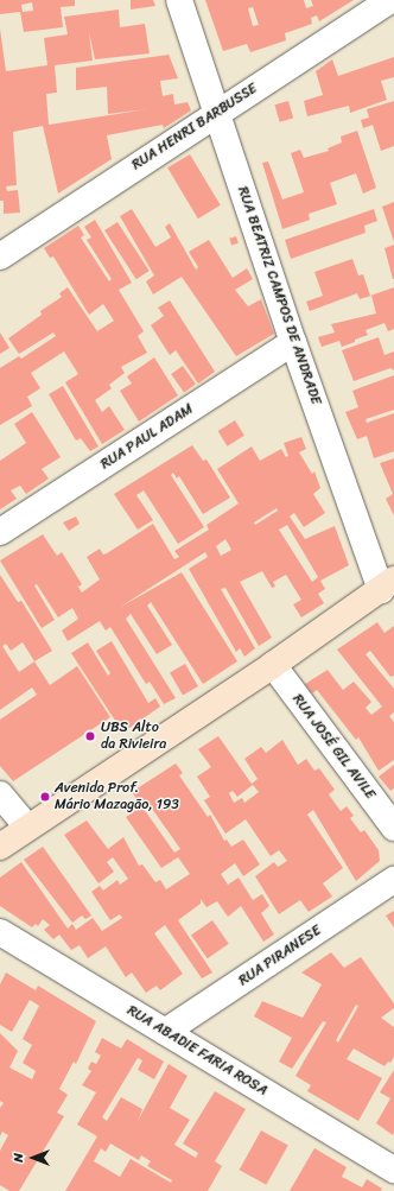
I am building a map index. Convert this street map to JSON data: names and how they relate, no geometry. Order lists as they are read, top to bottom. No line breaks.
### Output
{"streets":{"street":["RUA HENRI BARBUSSE","RUA BEATRIZ CAMPOS DE ANDRADE","RUA PAUL ADAM","RUA JOSÉ GIL AVILE","RUA PIRANESE","RUA ABADIE FARIA ROSA"]},"crossings":[["RUA HENRI BARBUSSE","RUA BEATRIZ CAMPOS DE ANDRADE"],["RUA BEATRIZ CAMPOS DE ANDRADE","RUA PAUL ADAM"],["RUA PIRANESE","RUA ABADIE FARIA ROSA"]],"places":["UBS Alto da Rivieira","Avenida Prof. Mário Mazagão, 193"],"north":"left"}
